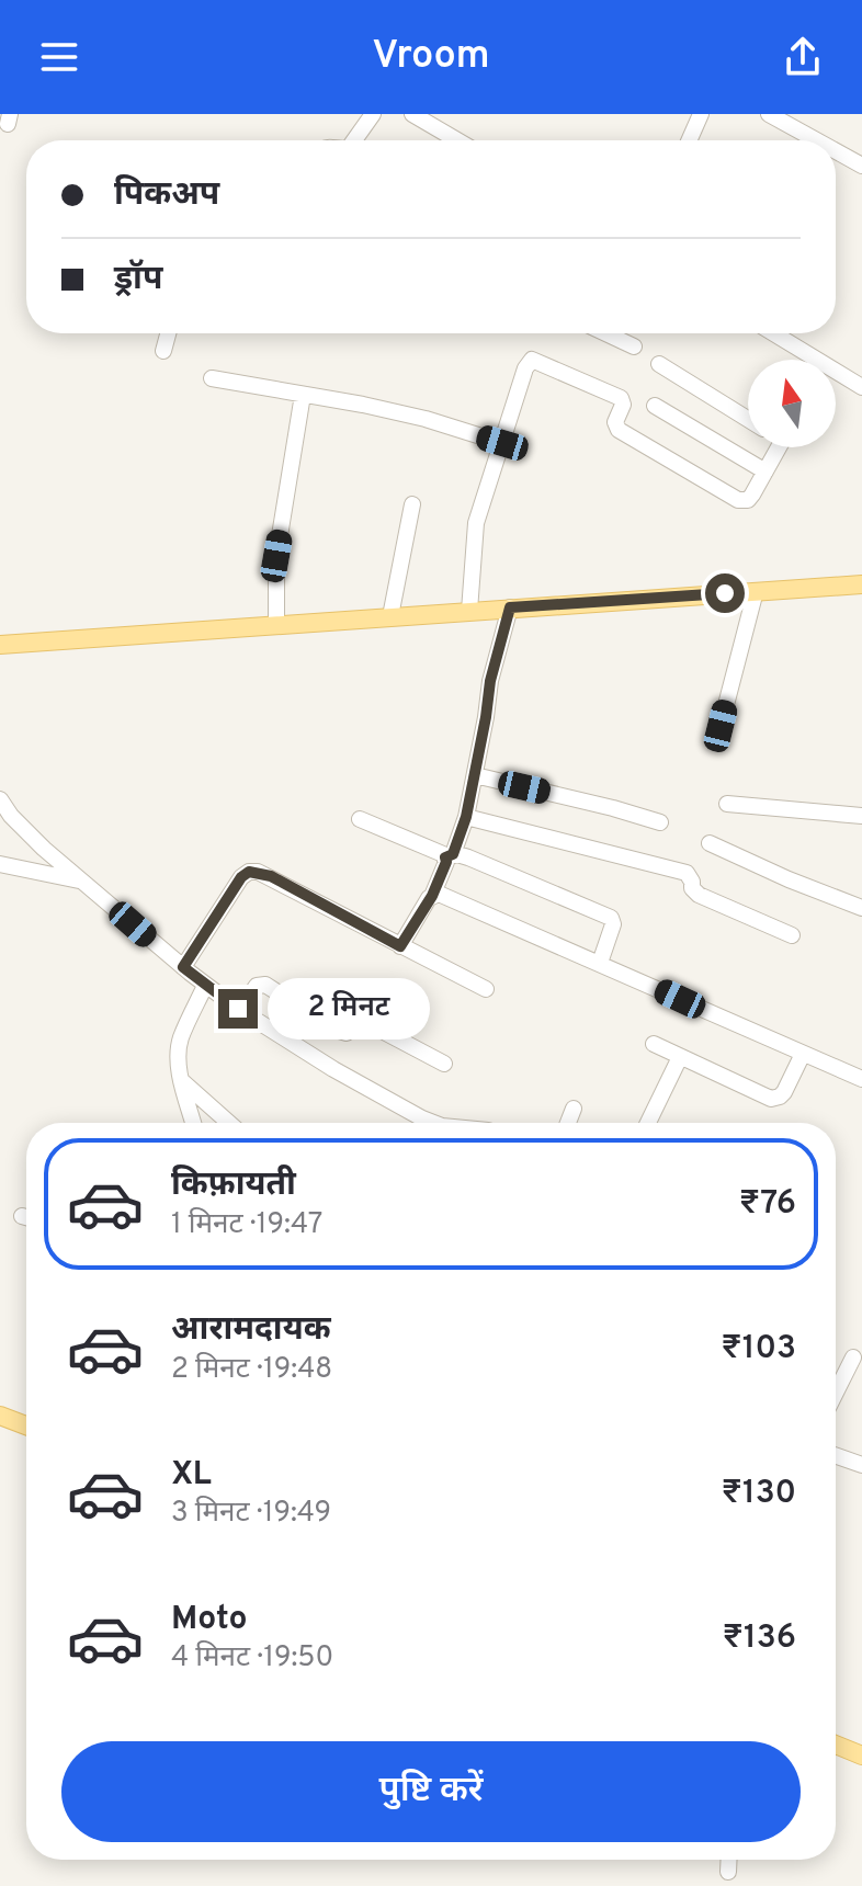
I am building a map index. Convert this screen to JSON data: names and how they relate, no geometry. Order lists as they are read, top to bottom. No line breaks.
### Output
{"north":"top","page":{"header":"Vroom","banner":["पिकअप","ड्रॉप"],"bubble":"2 मिनट","list":[{"name":"किफ़ायती","note":"1 मिनट · 19:47","value":"₹76"},{"name":"आरामदायक","note":"2 मिनट · 19:48","value":"₹103"},{"name":"XL","note":"3 मिनट · 19:49","value":"₹130"},{"name":"Moto","note":"4 मिनट · 19:50","value":"₹136"}],"buttons":"पुष्टि करें"}}
